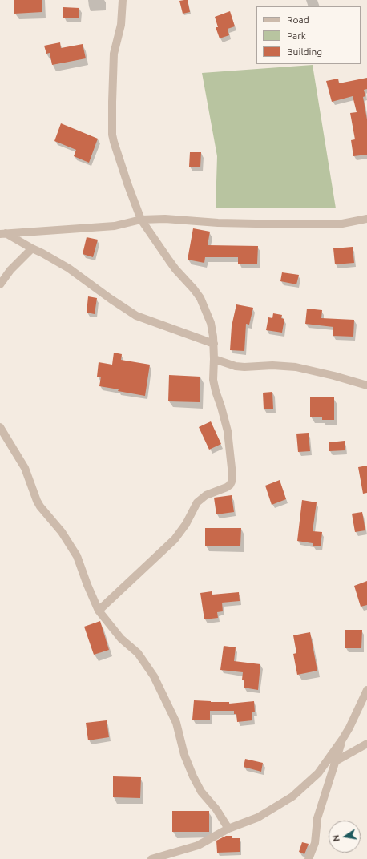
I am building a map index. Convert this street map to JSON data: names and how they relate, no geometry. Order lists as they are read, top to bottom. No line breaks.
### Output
{"legend":["Road","Park","Building"],"north":"left"}
